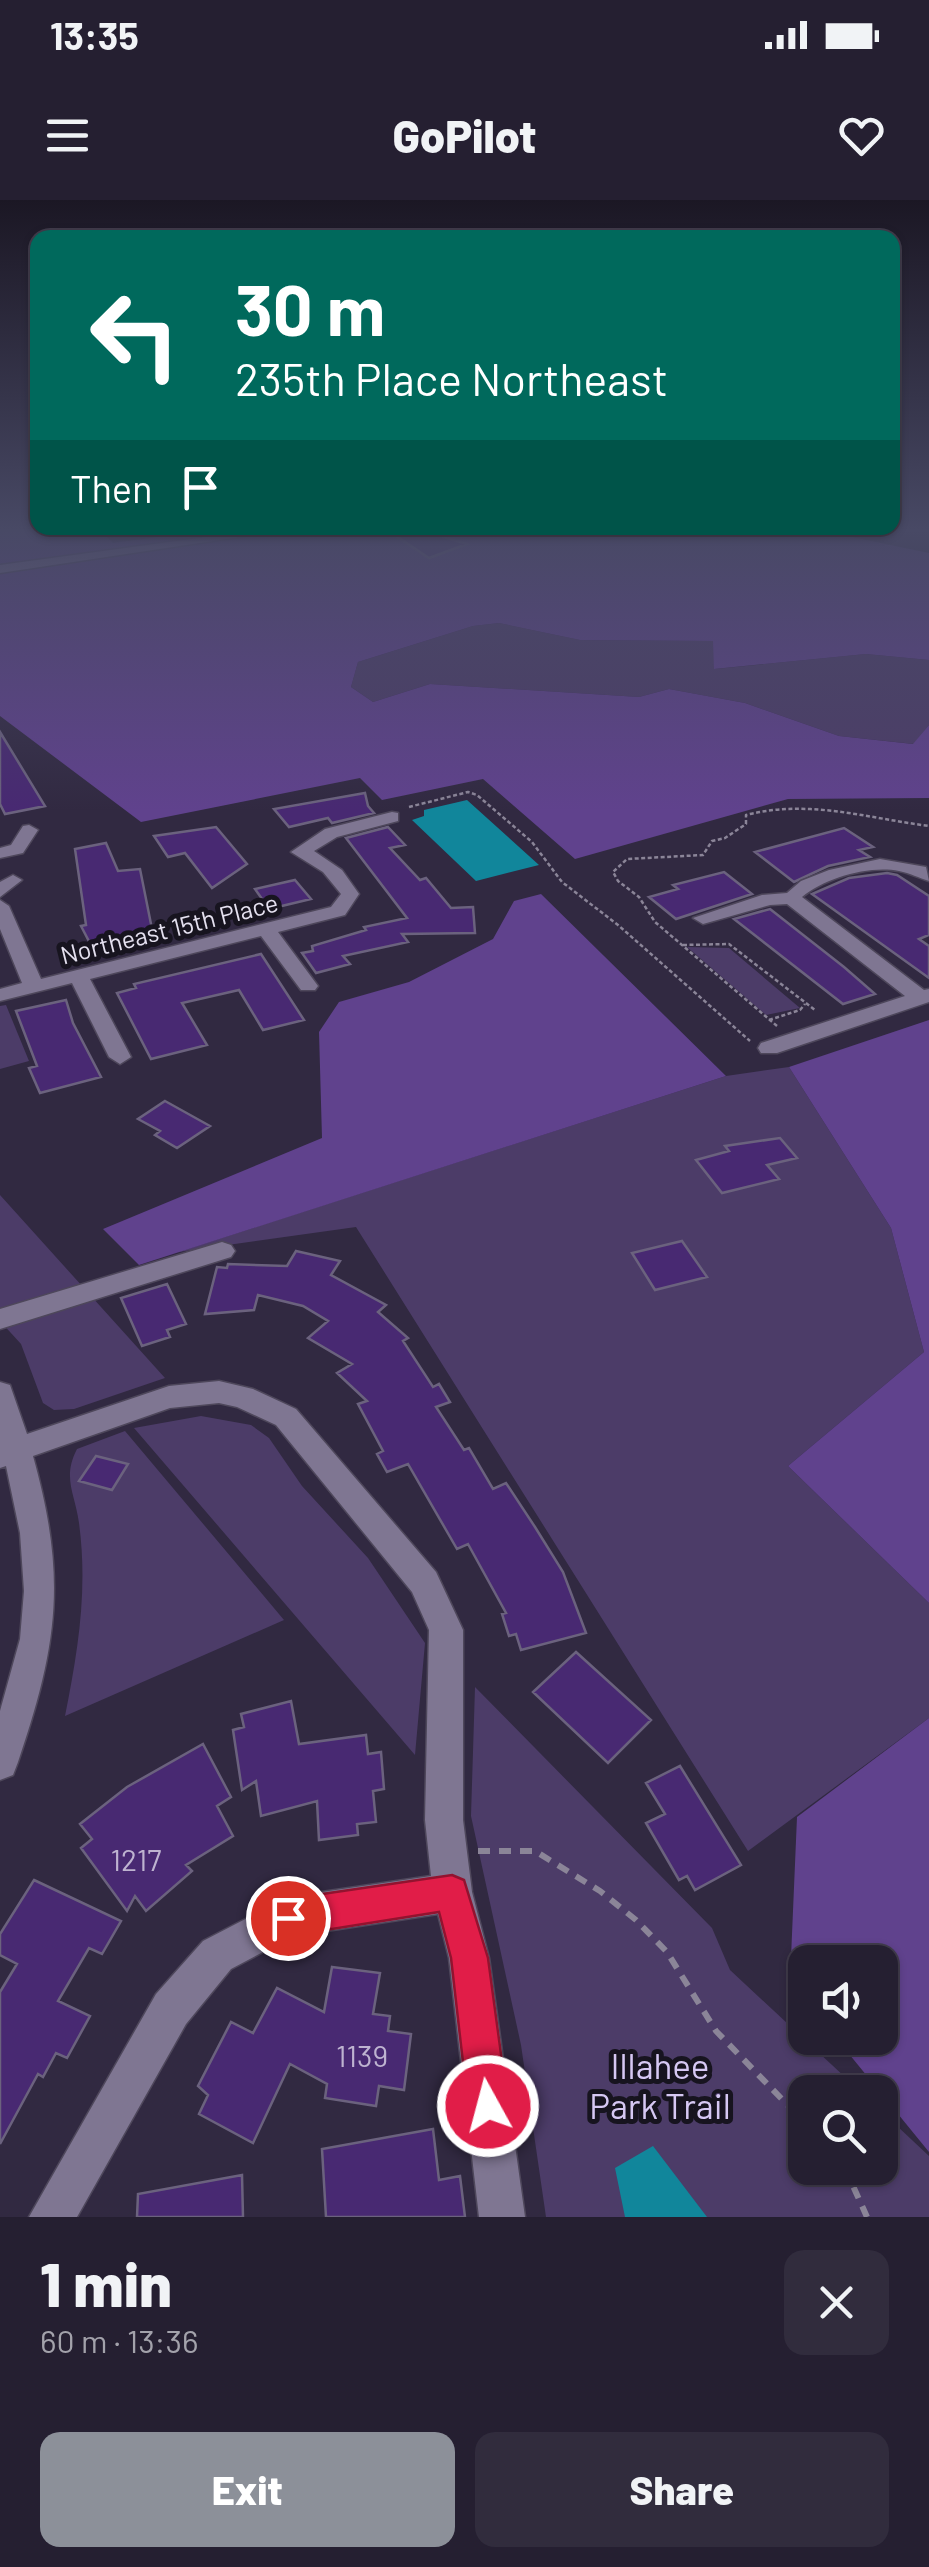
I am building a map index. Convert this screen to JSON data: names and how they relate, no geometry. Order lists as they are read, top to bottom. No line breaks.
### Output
{"streets":{"street":["Northeast 15th Place"]},"parks":["Illahee Park Trail"],"house_numbers":["1217","1139"],"page":{"status":"13:35","header":"GoPilot","turn":["30 m","235th Place Northeast"],"then":"Then","heading":["1 min","60 m · 13:36"],"buttons":["Exit","Share"]}}
